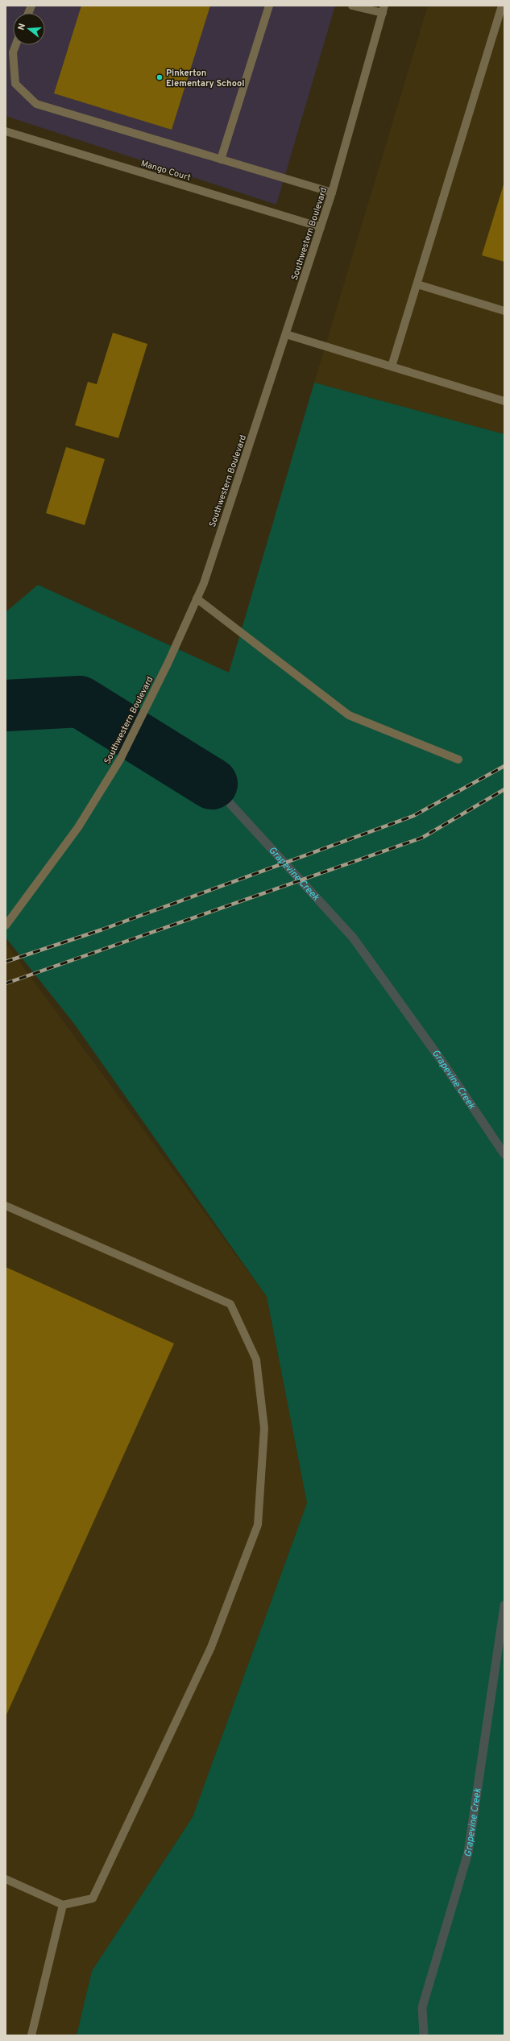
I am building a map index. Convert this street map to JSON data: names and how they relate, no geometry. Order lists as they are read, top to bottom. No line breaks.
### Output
{"streets":{"street":["Mango Court","Southwestern Boulevard"]},"crossings":[["Mango Court","Southwestern Boulevard"]],"water":["Grapevine Creek"],"places":["Pinkerton Elementary School"],"north":"left"}
